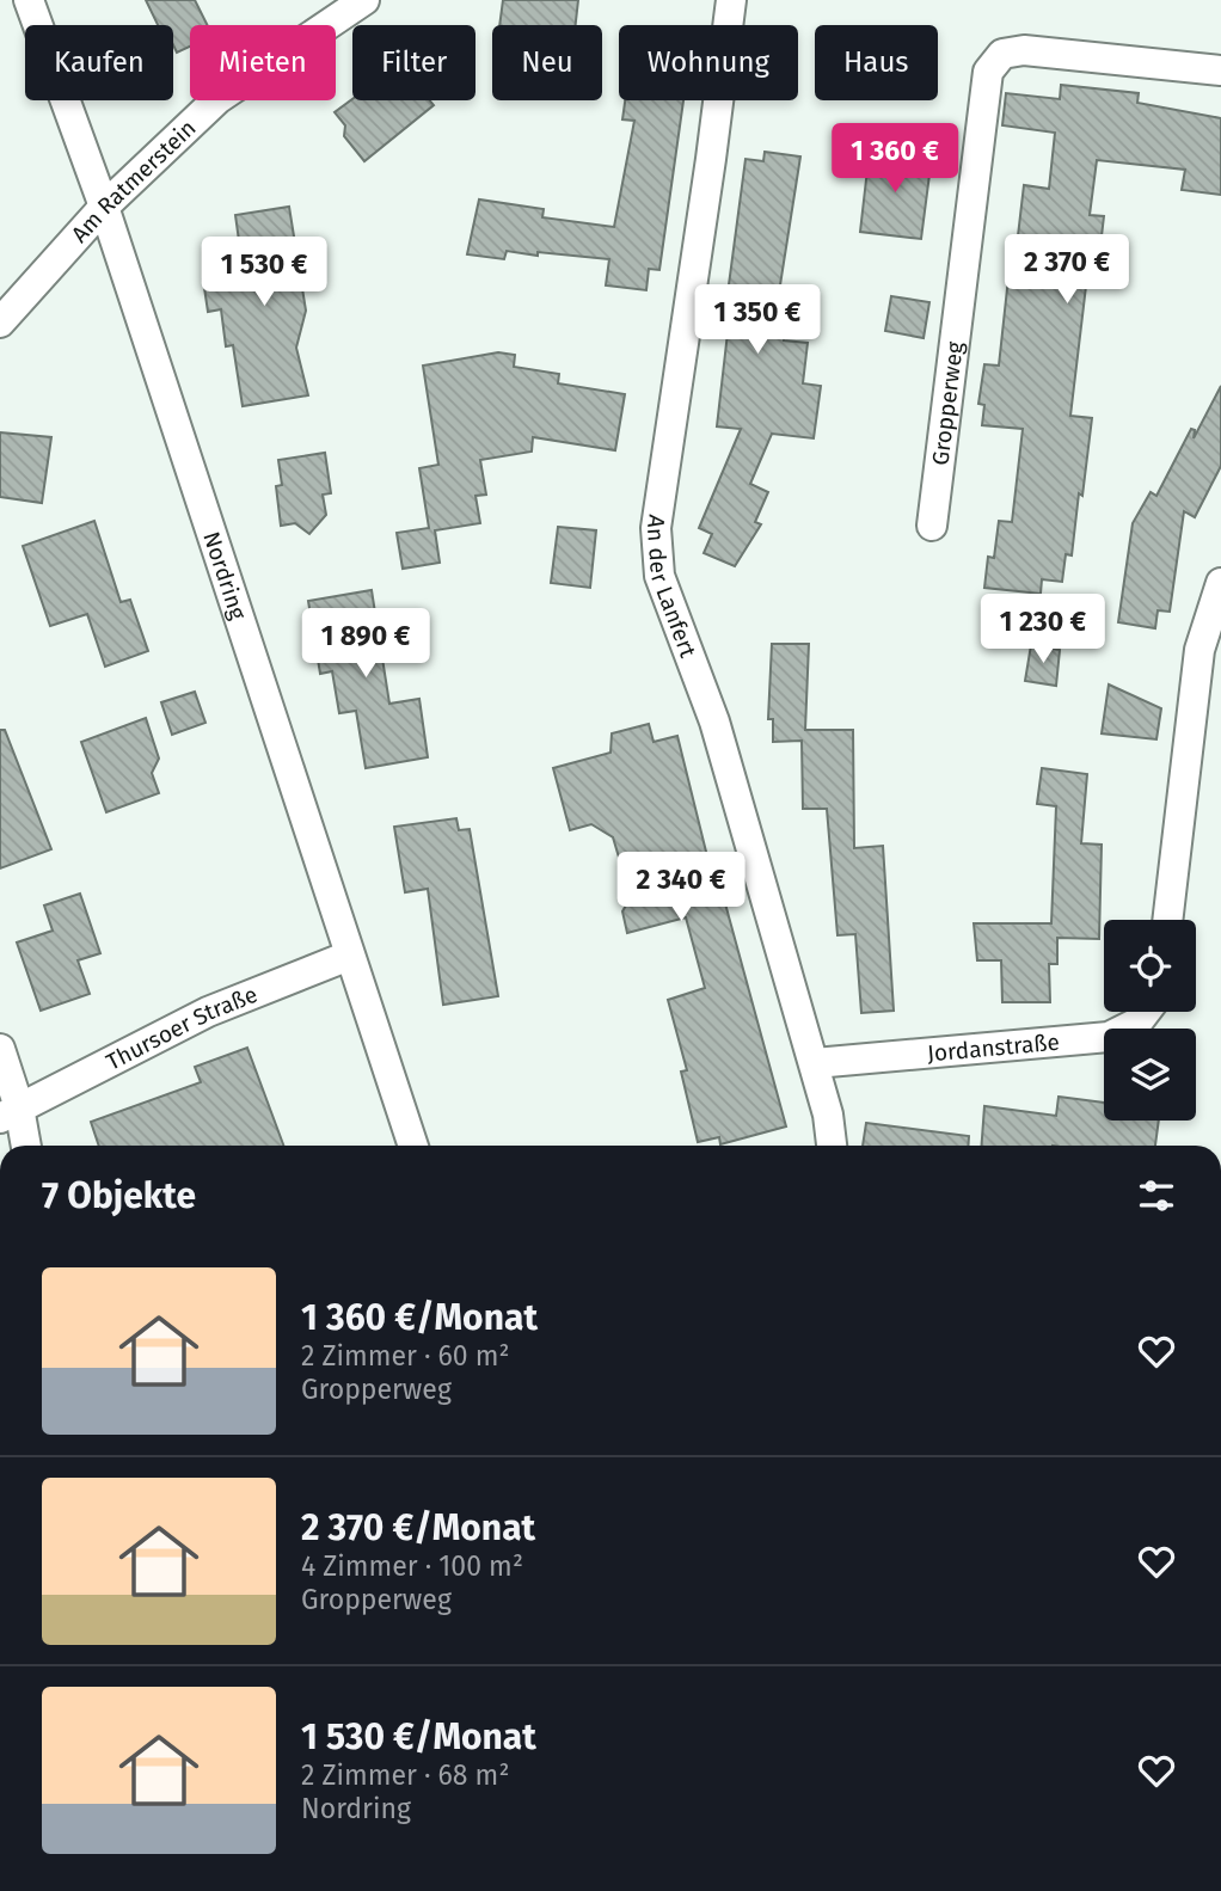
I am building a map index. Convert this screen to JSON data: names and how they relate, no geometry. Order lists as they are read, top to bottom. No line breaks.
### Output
{"streets":{"street":["Am Ratmerstein","Gropperweg","Nordring","An der Lanfert","Thursoer Straße","Jordanstraße"]},"crossings":[["Am Ratmerstein","Nordring"],["Nordring","Thursoer Straße"],["An der Lanfert","Jordanstraße"]],"page":{"chip":["Kaufen","Mieten","Filter","Neu","Wohnung","Haus"],"price":["1 360 €","2 370 €","1 530 €","1 350 €","1 230 €","1 890 €","2 340 €"],"heading":"7 Objekte","list":[{"name":"1 360 €/Monat","note":"2 Zimmer · 60 m² · Gropperweg"},{"name":"2 370 €/Monat","note":"4 Zimmer · 100 m² · Gropperweg"},{"name":"1 530 €/Monat","note":"2 Zimmer · 68 m² · Nordring"}]}}
